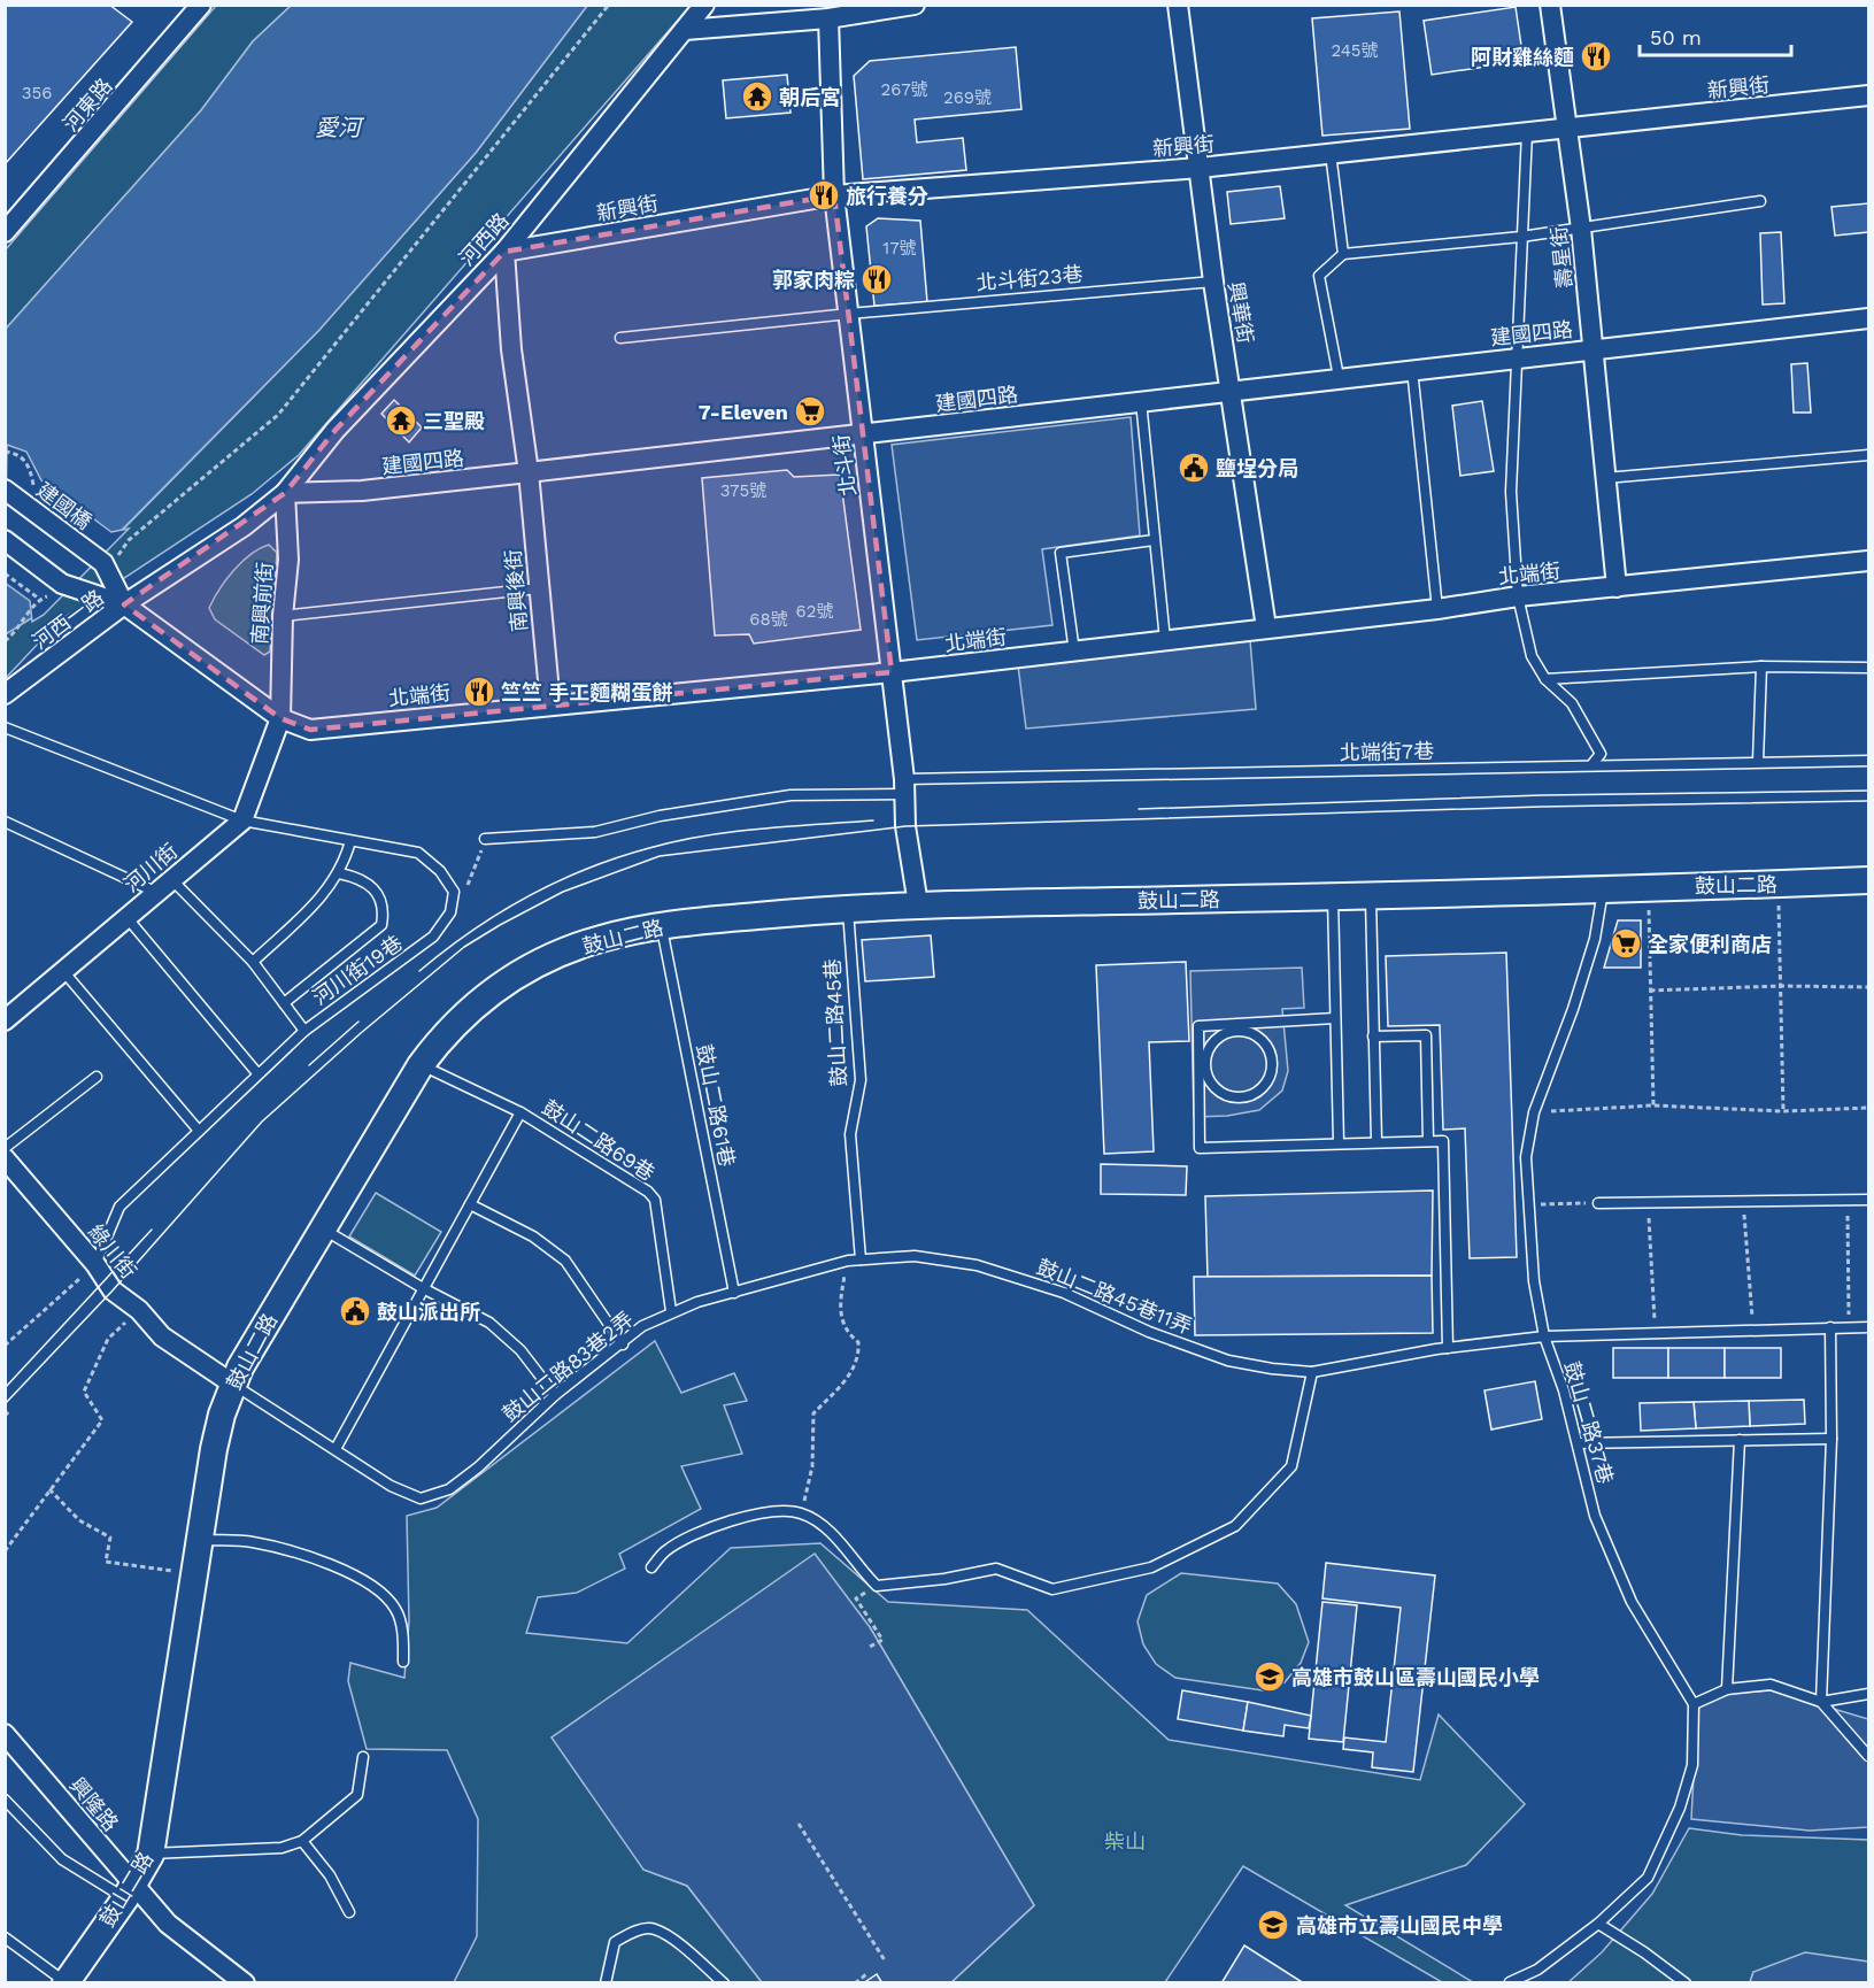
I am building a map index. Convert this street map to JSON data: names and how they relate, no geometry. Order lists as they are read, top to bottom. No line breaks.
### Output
{"streets":{"street":["新興街","河東路","河西路","壽星街","興華街","建國四路","北斗街","建國橋","北端街","南興後街","南興前街","河西一路","河川街","鼓山二路","綠川街","興隆路"],"lane":["北斗街23巷","北端街7巷","河川街19巷","鼓山二路45巷","鼓山二路61巷","鼓山二路69巷","鼓山二路45巷11弄","鼓山二路83巷2弄","鼓山二路37巷"]},"crossings":[["新興街","河西路"],["新興街","壽星街"],["新興街","興華街"],["新興街","北斗街"],["新興街","南興後街"],["河西路","建國四路"],["河西路","南興後街"],["河西路","南興前街"],["壽星街","建國四路"],["壽星街","北端街"],["北斗街23巷","興華街"],["北斗街23巷","北斗街"],["興華街","建國四路"],["興華街","北端街"],["建國四路","北斗街"],["建國四路","南興後街"],["建國四路","南興前街"],["北斗街","北端街"],["北斗街","北端街7巷"],["北斗街","鼓山二路"],["北端街","南興後街"],["北端街","南興前街"],["北端街","河西一路"],["河川街","河川街19巷"],["鼓山二路","鼓山二路45巷"],["鼓山二路","鼓山二路61巷"],["鼓山二路","鼓山二路69巷"],["鼓山二路","綠川街"],["鼓山二路","鼓山二路37巷"],["鼓山二路","興隆路"],["鼓山二路45巷","鼓山二路45巷11弄"],["鼓山二路45巷","鼓山二路83巷2弄"],["鼓山二路61巷","鼓山二路83巷2弄"],["鼓山二路69巷","鼓山二路83巷2弄"],["鼓山二路45巷11弄","鼓山二路83巷2弄"],["鼓山二路45巷11弄","鼓山二路37巷"]],"water":["愛河"],"parks":["柴山"],"places":{"restaurant":["阿財雞絲麵","旅行養分","郭家肉粽","竺竺 手工麵糊蛋餅"],"temple":["朝后宮","三聖殿"],"supermarket":["7-Eleven","全家便利商店"],"public building":["鹽埕分局","鼓山派出所"],"school or university":["高雄市鼓山區壽山國民小學","高雄市立壽山國民中學"]},"house_numbers":["245號","267號","356","269號","17號","375號","62號","68號"],"scale_bar":"50 m"}
